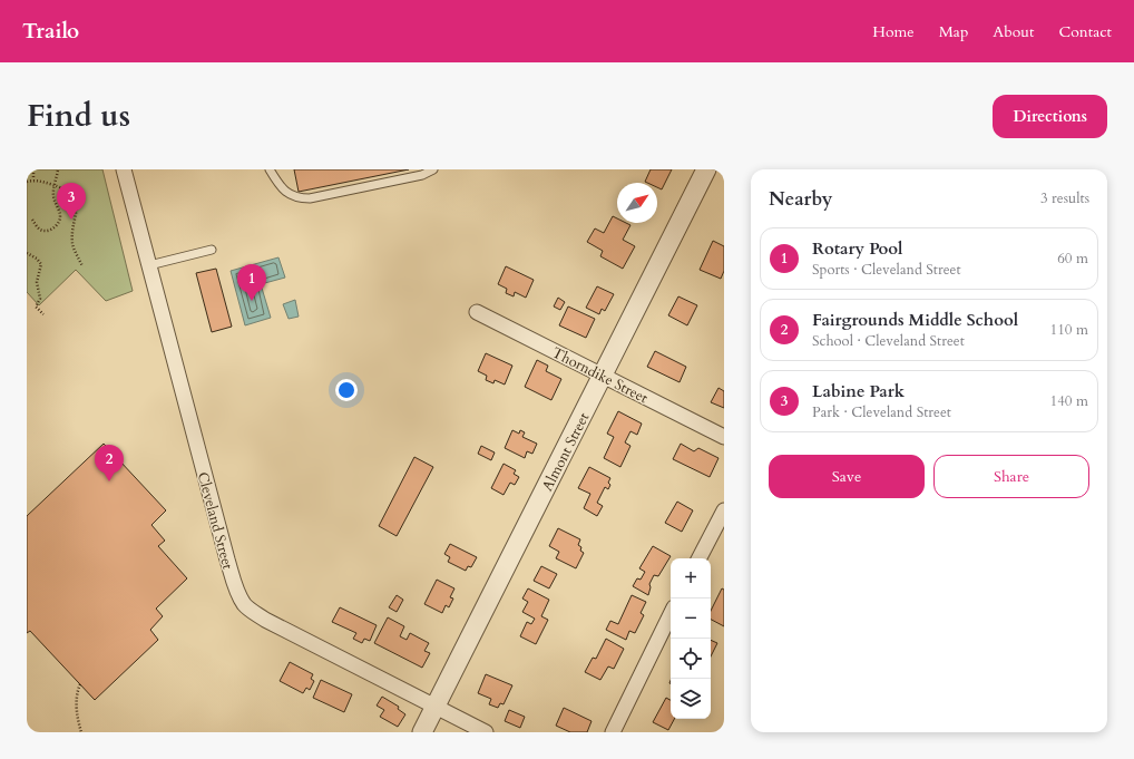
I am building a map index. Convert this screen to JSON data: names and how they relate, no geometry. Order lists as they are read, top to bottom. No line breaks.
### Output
{"streets":{"street":["Thorndike Street","Almont Street","Cleveland Street"]},"crossings":[["Thorndike Street","Almont Street"],["Almont Street","Cleveland Street"]],"north":"top right","page":{"header":"Trailo","nav":["Home","Map","About","Contact"],"title":"Find us","buttons":["Directions",["Save","Share"]],"heading":["Nearby","3 results"],"pins":["3","1","2"],"list":[{"mark":"1","name":"Rotary Pool","note":"Sports · Cleveland Street","value":"60 m"},{"mark":"2","name":"Fairgrounds Middle School","note":"School · Cleveland Street","value":"110 m"},{"mark":"3","name":"Labine Park","note":"Park · Cleveland Street","value":"140 m"}],"map_buttons":["+","−"]}}
